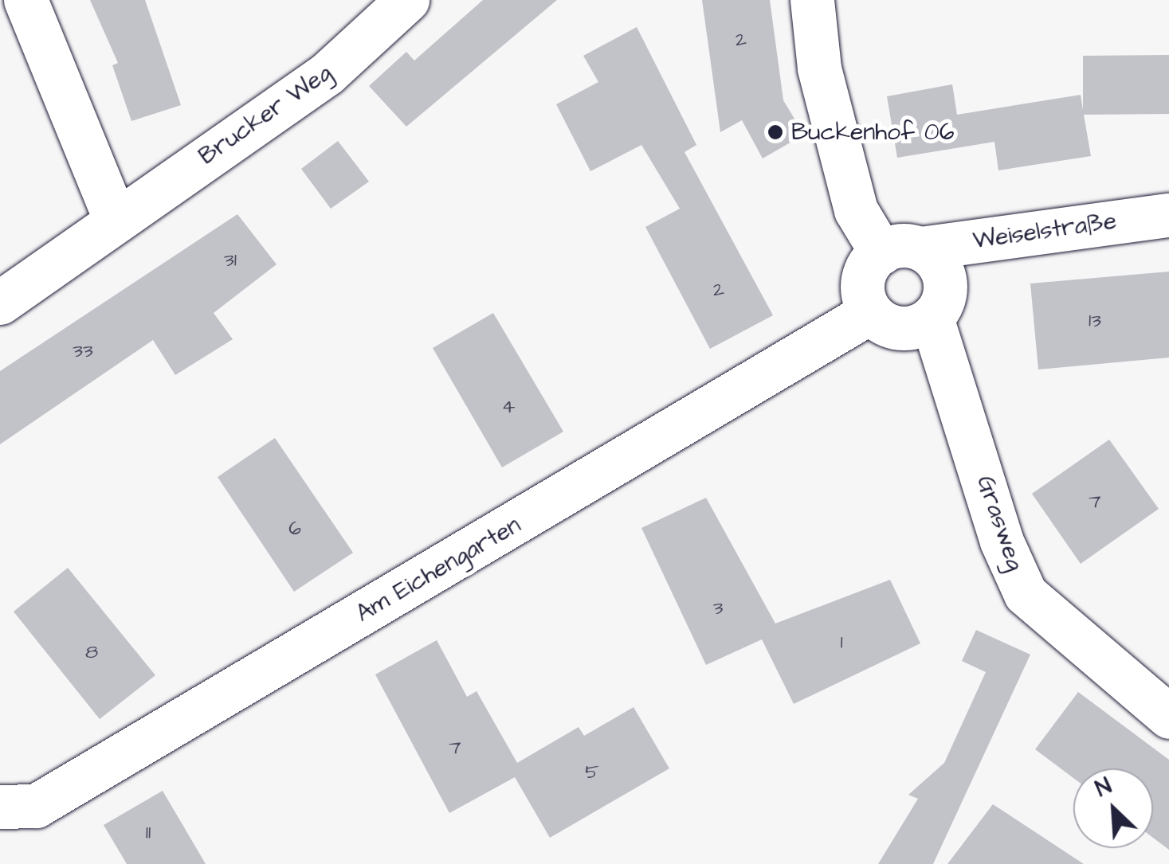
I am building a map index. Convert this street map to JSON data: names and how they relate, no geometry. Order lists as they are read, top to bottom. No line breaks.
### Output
{"streets":{"street":["Brucker Weg","Weiselstraße","Grasweg","Am Eichengarten"]},"crossings":[["Weiselstraße","Grasweg"],["Weiselstraße","Am Eichengarten"],["Grasweg","Am Eichengarten"]],"places":["Buckenhof 06"],"house_numbers":["2","31","2","13","33","4","7","6","3","1","8","7","5","11"],"north":"top left"}
